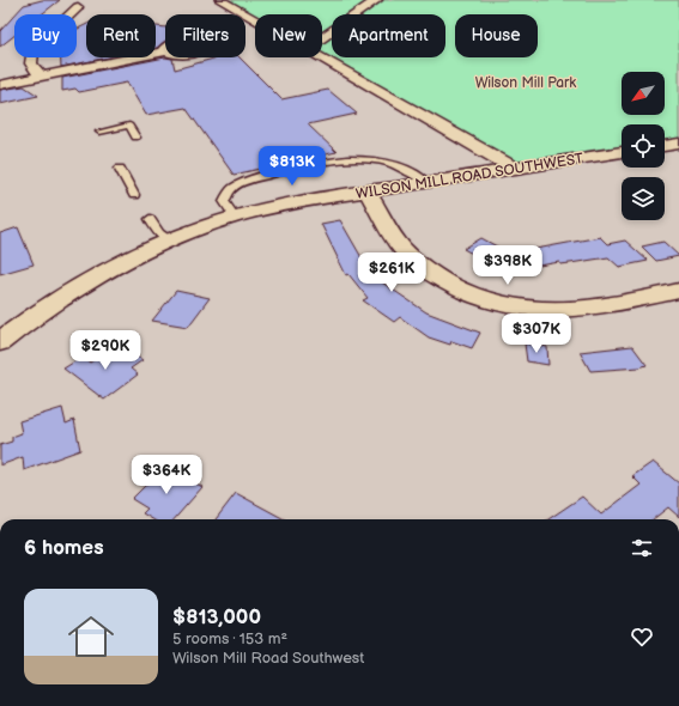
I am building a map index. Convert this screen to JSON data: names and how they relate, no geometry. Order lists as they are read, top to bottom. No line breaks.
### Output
{"streets":{"street":["WILSON MILL ROAD SOUTHWEST"]},"parks":["Wilson Mill Park"],"north":"bottom left","page":{"chip":["Buy","Rent","Filters","New","Apartment","House"],"price":["$813K","$398K","$261K","$307K","$290K","$364K"],"heading":"6 homes","list":[{"name":"$813,000","note":"5 rooms · 153 m² · Wilson Mill Road Southwest"}]}}
